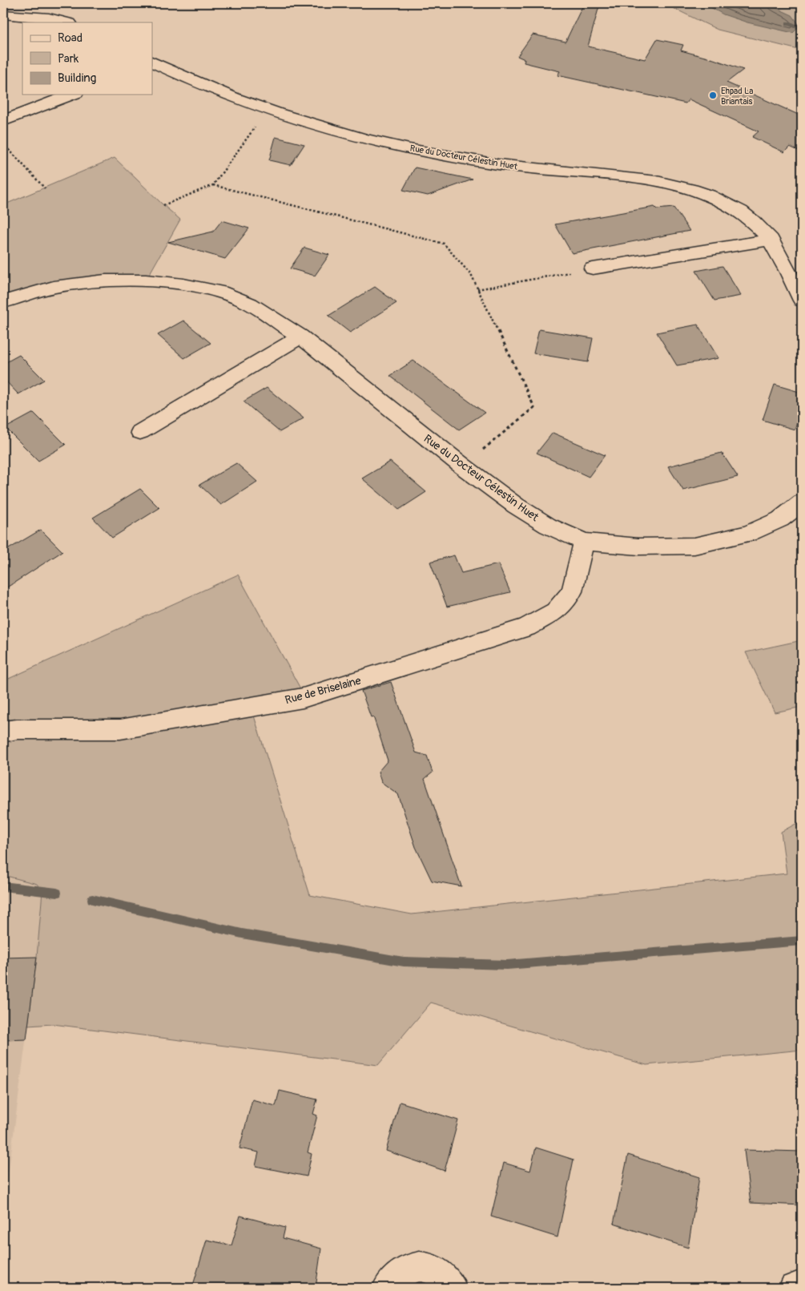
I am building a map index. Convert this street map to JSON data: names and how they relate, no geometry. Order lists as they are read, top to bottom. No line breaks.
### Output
{"streets":{"street":["Rue du Docteur Célestin Huet","Rue de Briselaine"]},"crossings":[["Rue du Docteur Célestin Huet","Rue de Briselaine"]],"places":["Ehpad La Briantais"],"legend":["Road","Park","Building"]}
